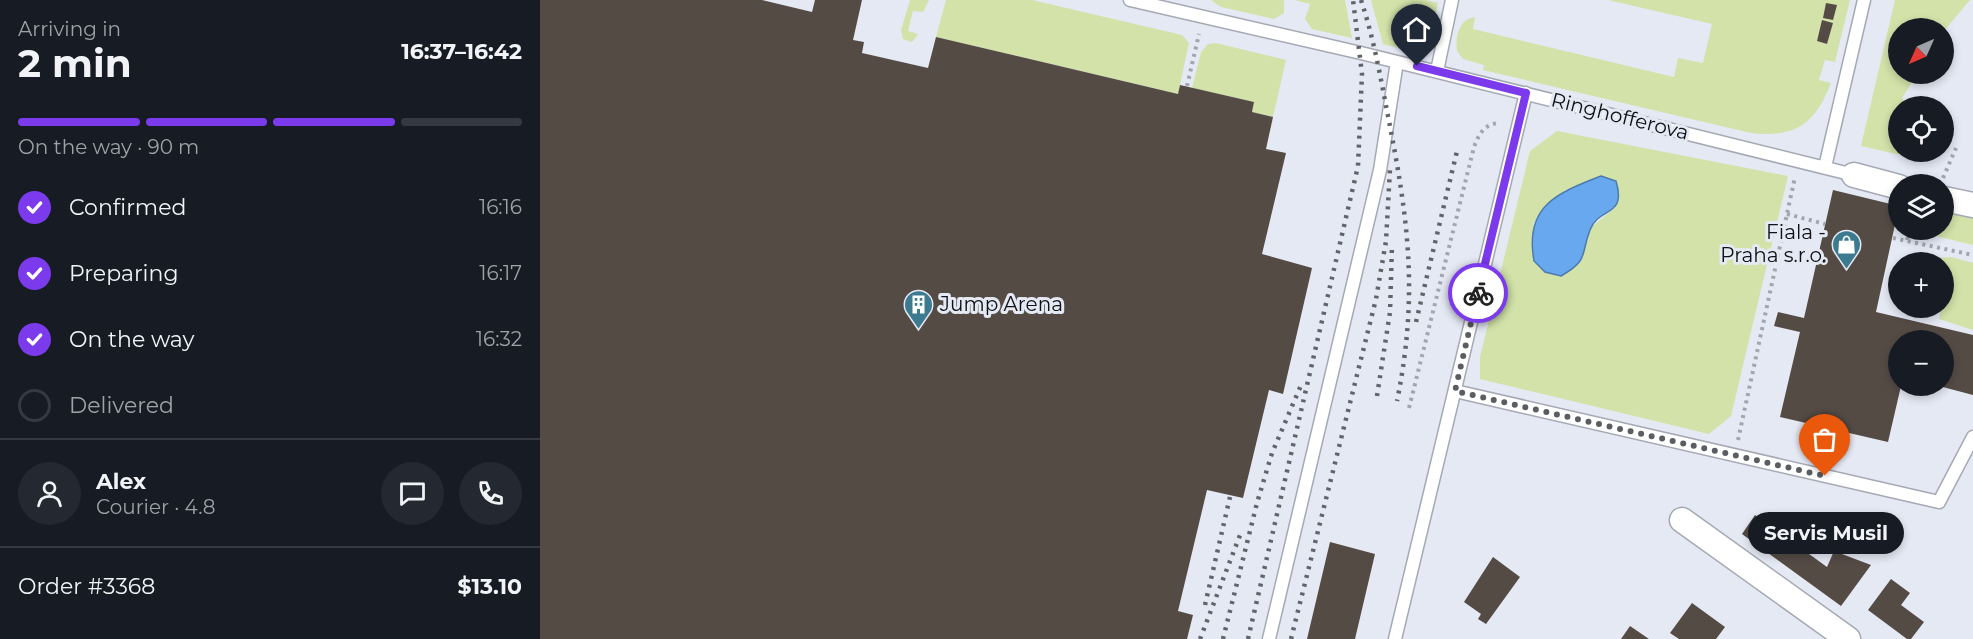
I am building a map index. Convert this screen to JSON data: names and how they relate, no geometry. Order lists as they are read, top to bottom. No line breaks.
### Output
{"streets":{"street":["Ringhofferova"]},"places":{"shop":["Fiala - Praha s.r.o."],"building":["Jump Arena"],"other":["Servis Musil"]},"north":"bottom left","page":{"heading":["2 min","Arriving in","16:37–16:42"],"panel":["Alex","Courier · 4.8","Order #3368","$13.10"],"map_buttons":["+","−"],"bar":"On the way · 90 m","list":[["Confirmed","16:16"],["Preparing","16:17"],["On the way","16:32"],"Delivered"],"bubble":"Servis Musil"}}
